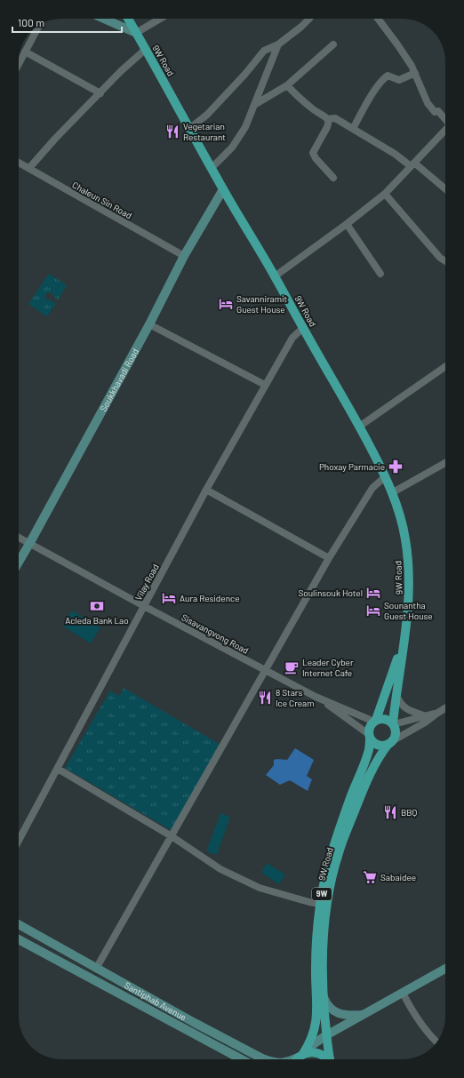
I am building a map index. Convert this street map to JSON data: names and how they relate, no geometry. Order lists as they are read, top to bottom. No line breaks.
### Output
{"streets":{"main road":["9W Road","9W"],"street":["Chaleun Sin Road","Soukkhavadi Road","Vilay Road","Sisavangvong Road","Santiphab Avenue"]},"crossings":[["9W Road","Soukkhavadi Road"],["9W Road","Vilay Road"],["9W Road","Sisavangvong Road"],["Chaleun Sin Road","Soukkhavadi Road"],["Soukkhavadi Road","Sisavangvong Road"],["Vilay Road","Sisavangvong Road"]],"places":{"restaurant":["Vegetarian Restaurant","8 Stars Ice Cream","BBQ"],"hotel":["Savanniramit Guest House","Soulinsouk Hotel","Aura Residence","Sounantha Guest House"],"pharmacy":["Phoxay Parmacie"],"bank":["Acleda Bank Lao"],"cafe":["Leader Cyber Internet Cafe"],"supermarket":["Sabaidee"]},"scale_bar":"100 m"}
